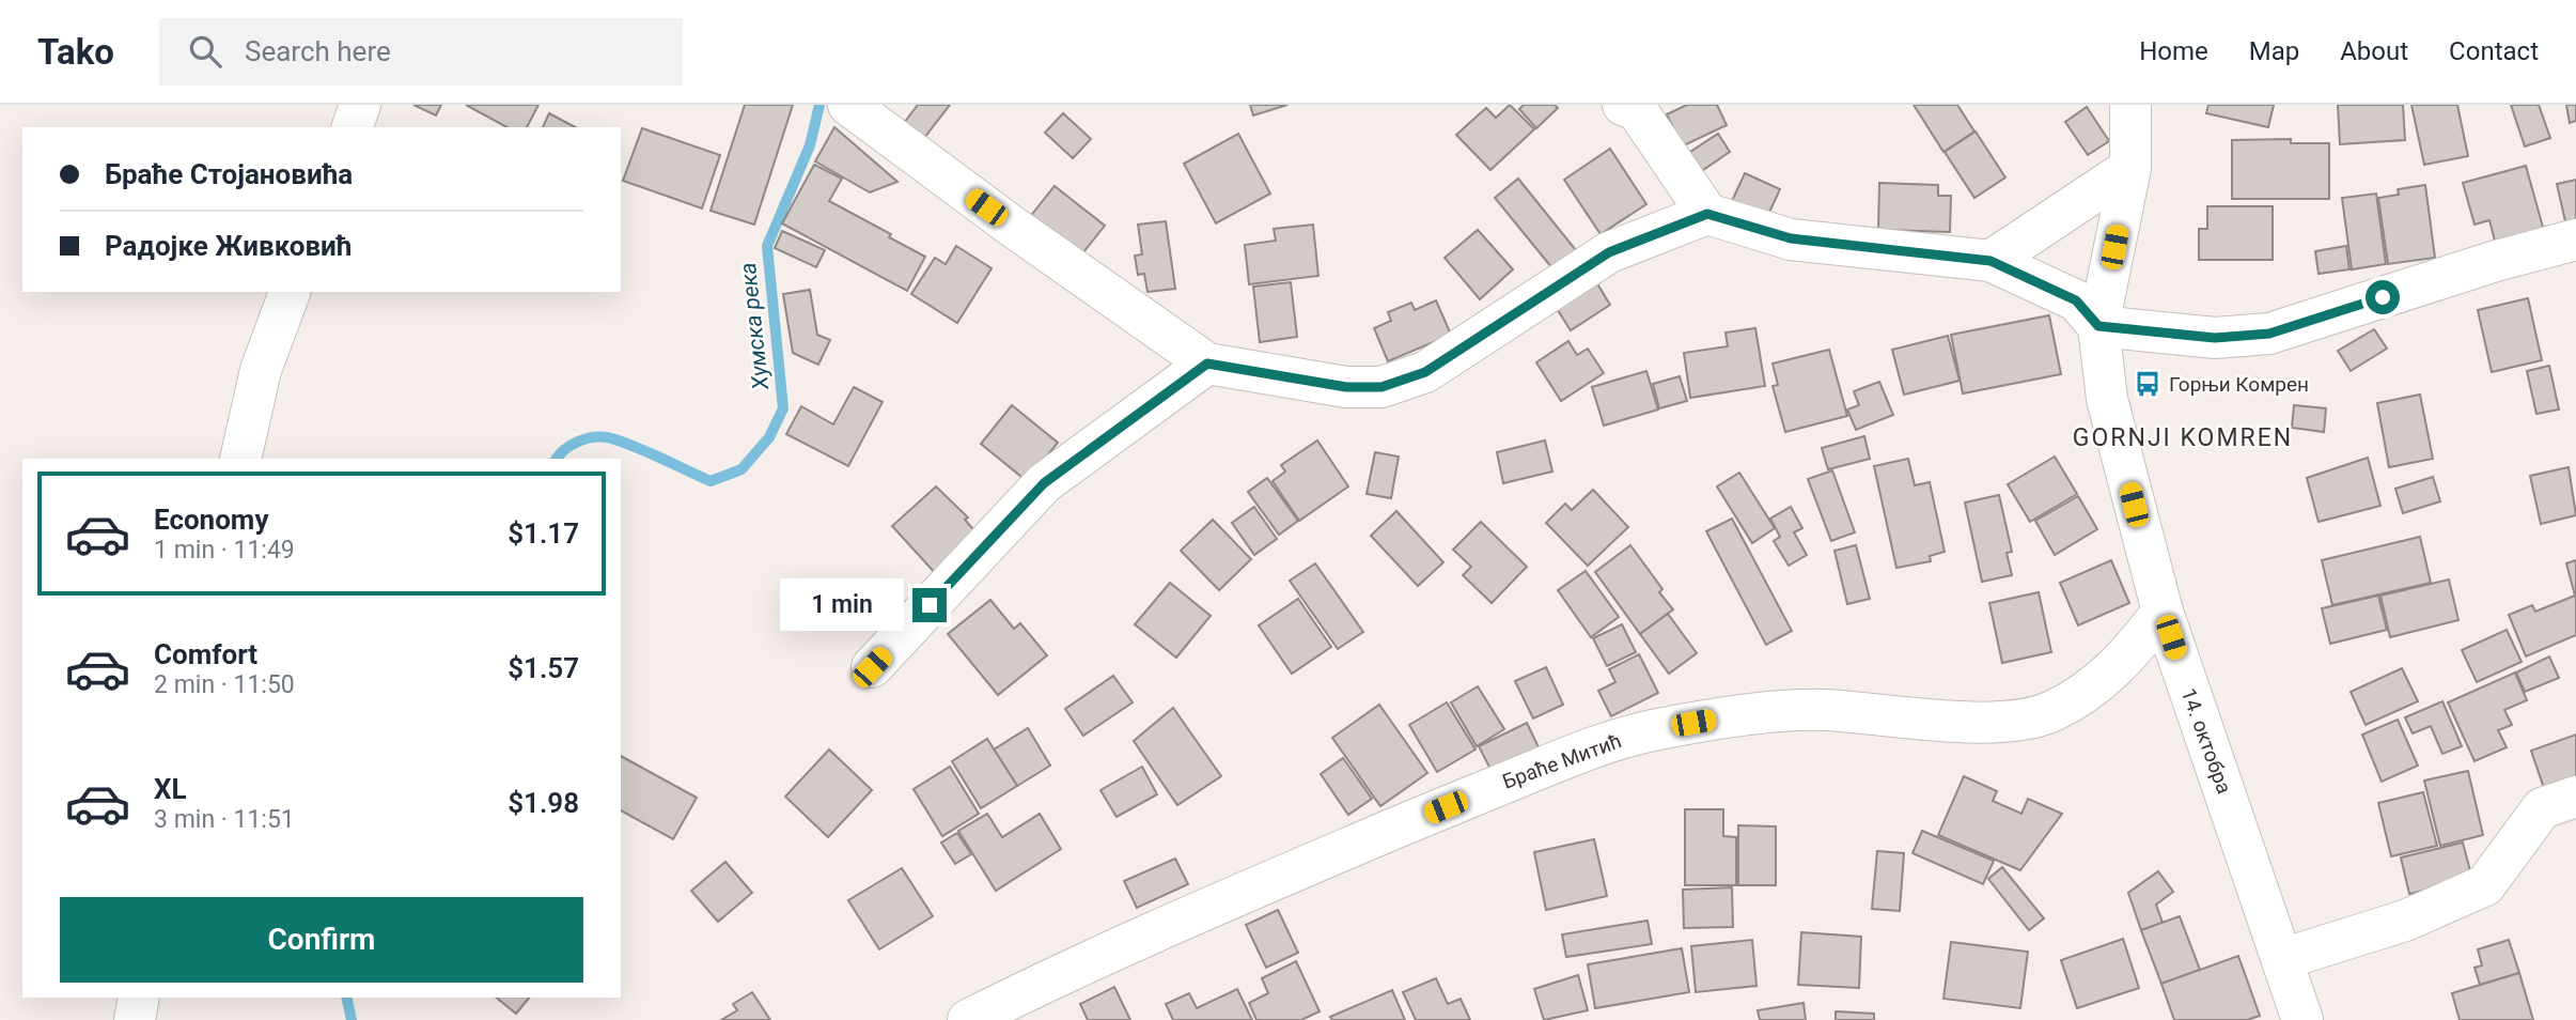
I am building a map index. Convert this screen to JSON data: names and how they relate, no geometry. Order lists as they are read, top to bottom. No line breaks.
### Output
{"streets":{"street":["14. октобра","Браће Митић"]},"crossings":[["14. октобра","Браће Митић"]],"districts":["GORNJI KOMREN"],"water":["Хумска река"],"places":{"bus stop":["Горњи Комрен"]},"page":{"header":"Tako","search":"Search here","nav":["Home","Map","About","Contact"],"banner":["Браће Стојановића","Радојке Живковић"],"list":[{"name":"Economy","note":"1 min · 11:49","value":"$1.17"},{"name":"Comfort","note":"2 min · 11:50","value":"$1.57"},{"name":"XL","note":"3 min · 11:51","value":"$1.98"}],"bubble":"1 min","buttons":"Confirm"}}
